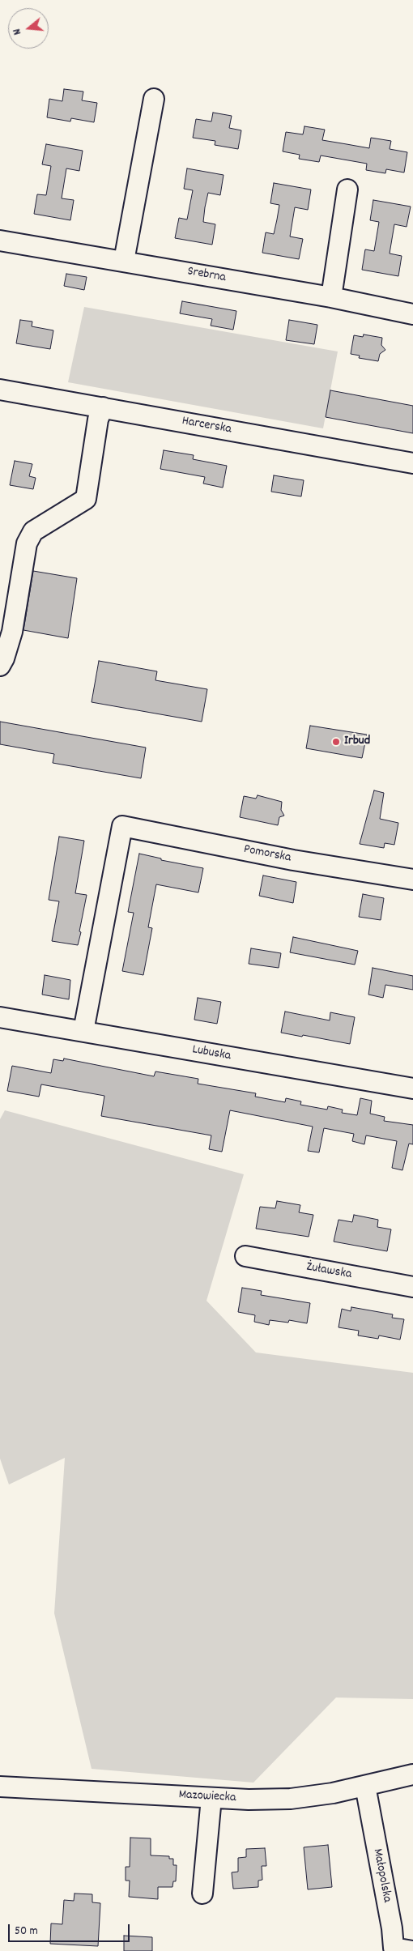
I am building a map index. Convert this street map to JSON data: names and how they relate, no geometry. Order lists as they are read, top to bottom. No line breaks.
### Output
{"streets":{"street":["Srebrna","Harcerska","Pomorska","Lubuska","Żuławska","Mazowiecka","Małopolska"]},"crossings":[["Pomorska","Lubuska"],["Mazowiecka","Małopolska"]],"places":["Irbud"],"scale_bar":"50 m","north":"left"}
